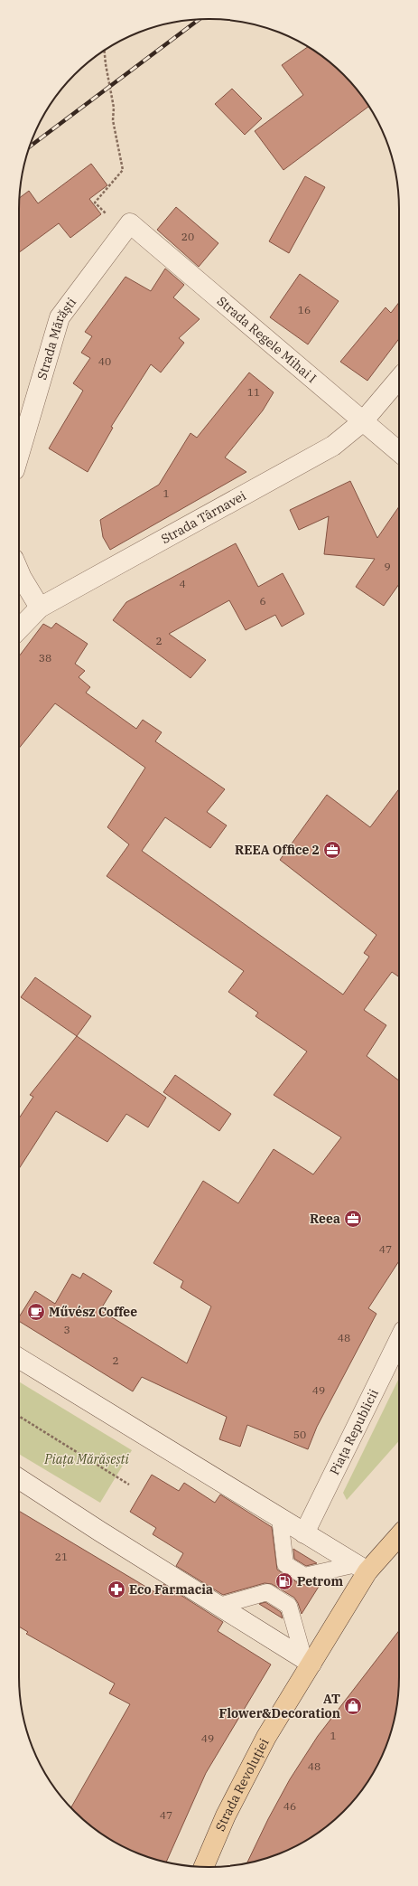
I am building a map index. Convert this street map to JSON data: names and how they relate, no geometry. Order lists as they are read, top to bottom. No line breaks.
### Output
{"streets":{"main road":["Strada Revoluției"],"street":["Strada Mărăști","Strada Regele Mihai I","Strada Târnavei","Piața Republicii"]},"crossings":[["Strada Mărăști","Strada Regele Mihai I"],["Strada Regele Mihai I","Strada Târnavei"]],"parks":["Piața Mărășești"],"places":{"office":["REEA Office 2","Reea"],"cafe":["Művész Coffee"],"fuel station":["Petrom"],"pharmacy":["Eco Farmacia"],"shop":["AT Flower&Decoration"]},"house_numbers":["20","16","40","11","1","9","4","6","2","38","47","3","48","2","49","50","21","1","49","48","46","47"]}
